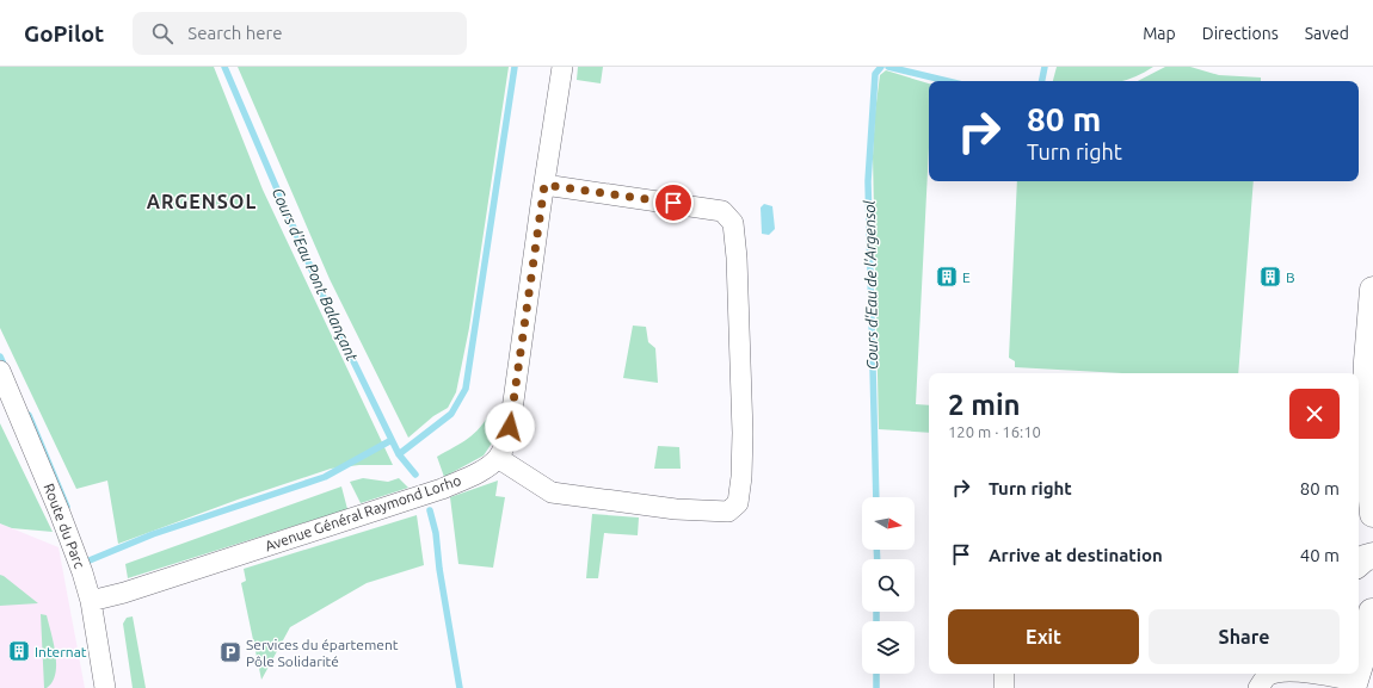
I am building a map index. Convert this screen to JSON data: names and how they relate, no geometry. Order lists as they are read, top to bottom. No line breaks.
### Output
{"streets":{"street":["Avenue Général Raymond Lorho","Route du Parc"]},"crossings":[["Avenue Général Raymond Lorho","Route du Parc"]],"districts":["ARGENSOL"],"water":["Cours d'Eau Pont Balançant","Cours d'Eau de l'Argensol"],"places":{"building":["E","B","Internat"],"parking":["Services du épartement Pôle Solidarité"]},"north":"right","page":{"header":"GoPilot","search":"Search here","nav":["Map","Directions","Saved"],"turn":["80 m","Turn right"],"heading":["2 min","120 m · 16:10"],"list":[{"name":"Turn right","value":"80 m"},{"name":"Arrive at destination","value":"40 m"}],"buttons":["Exit","Share"]}}
